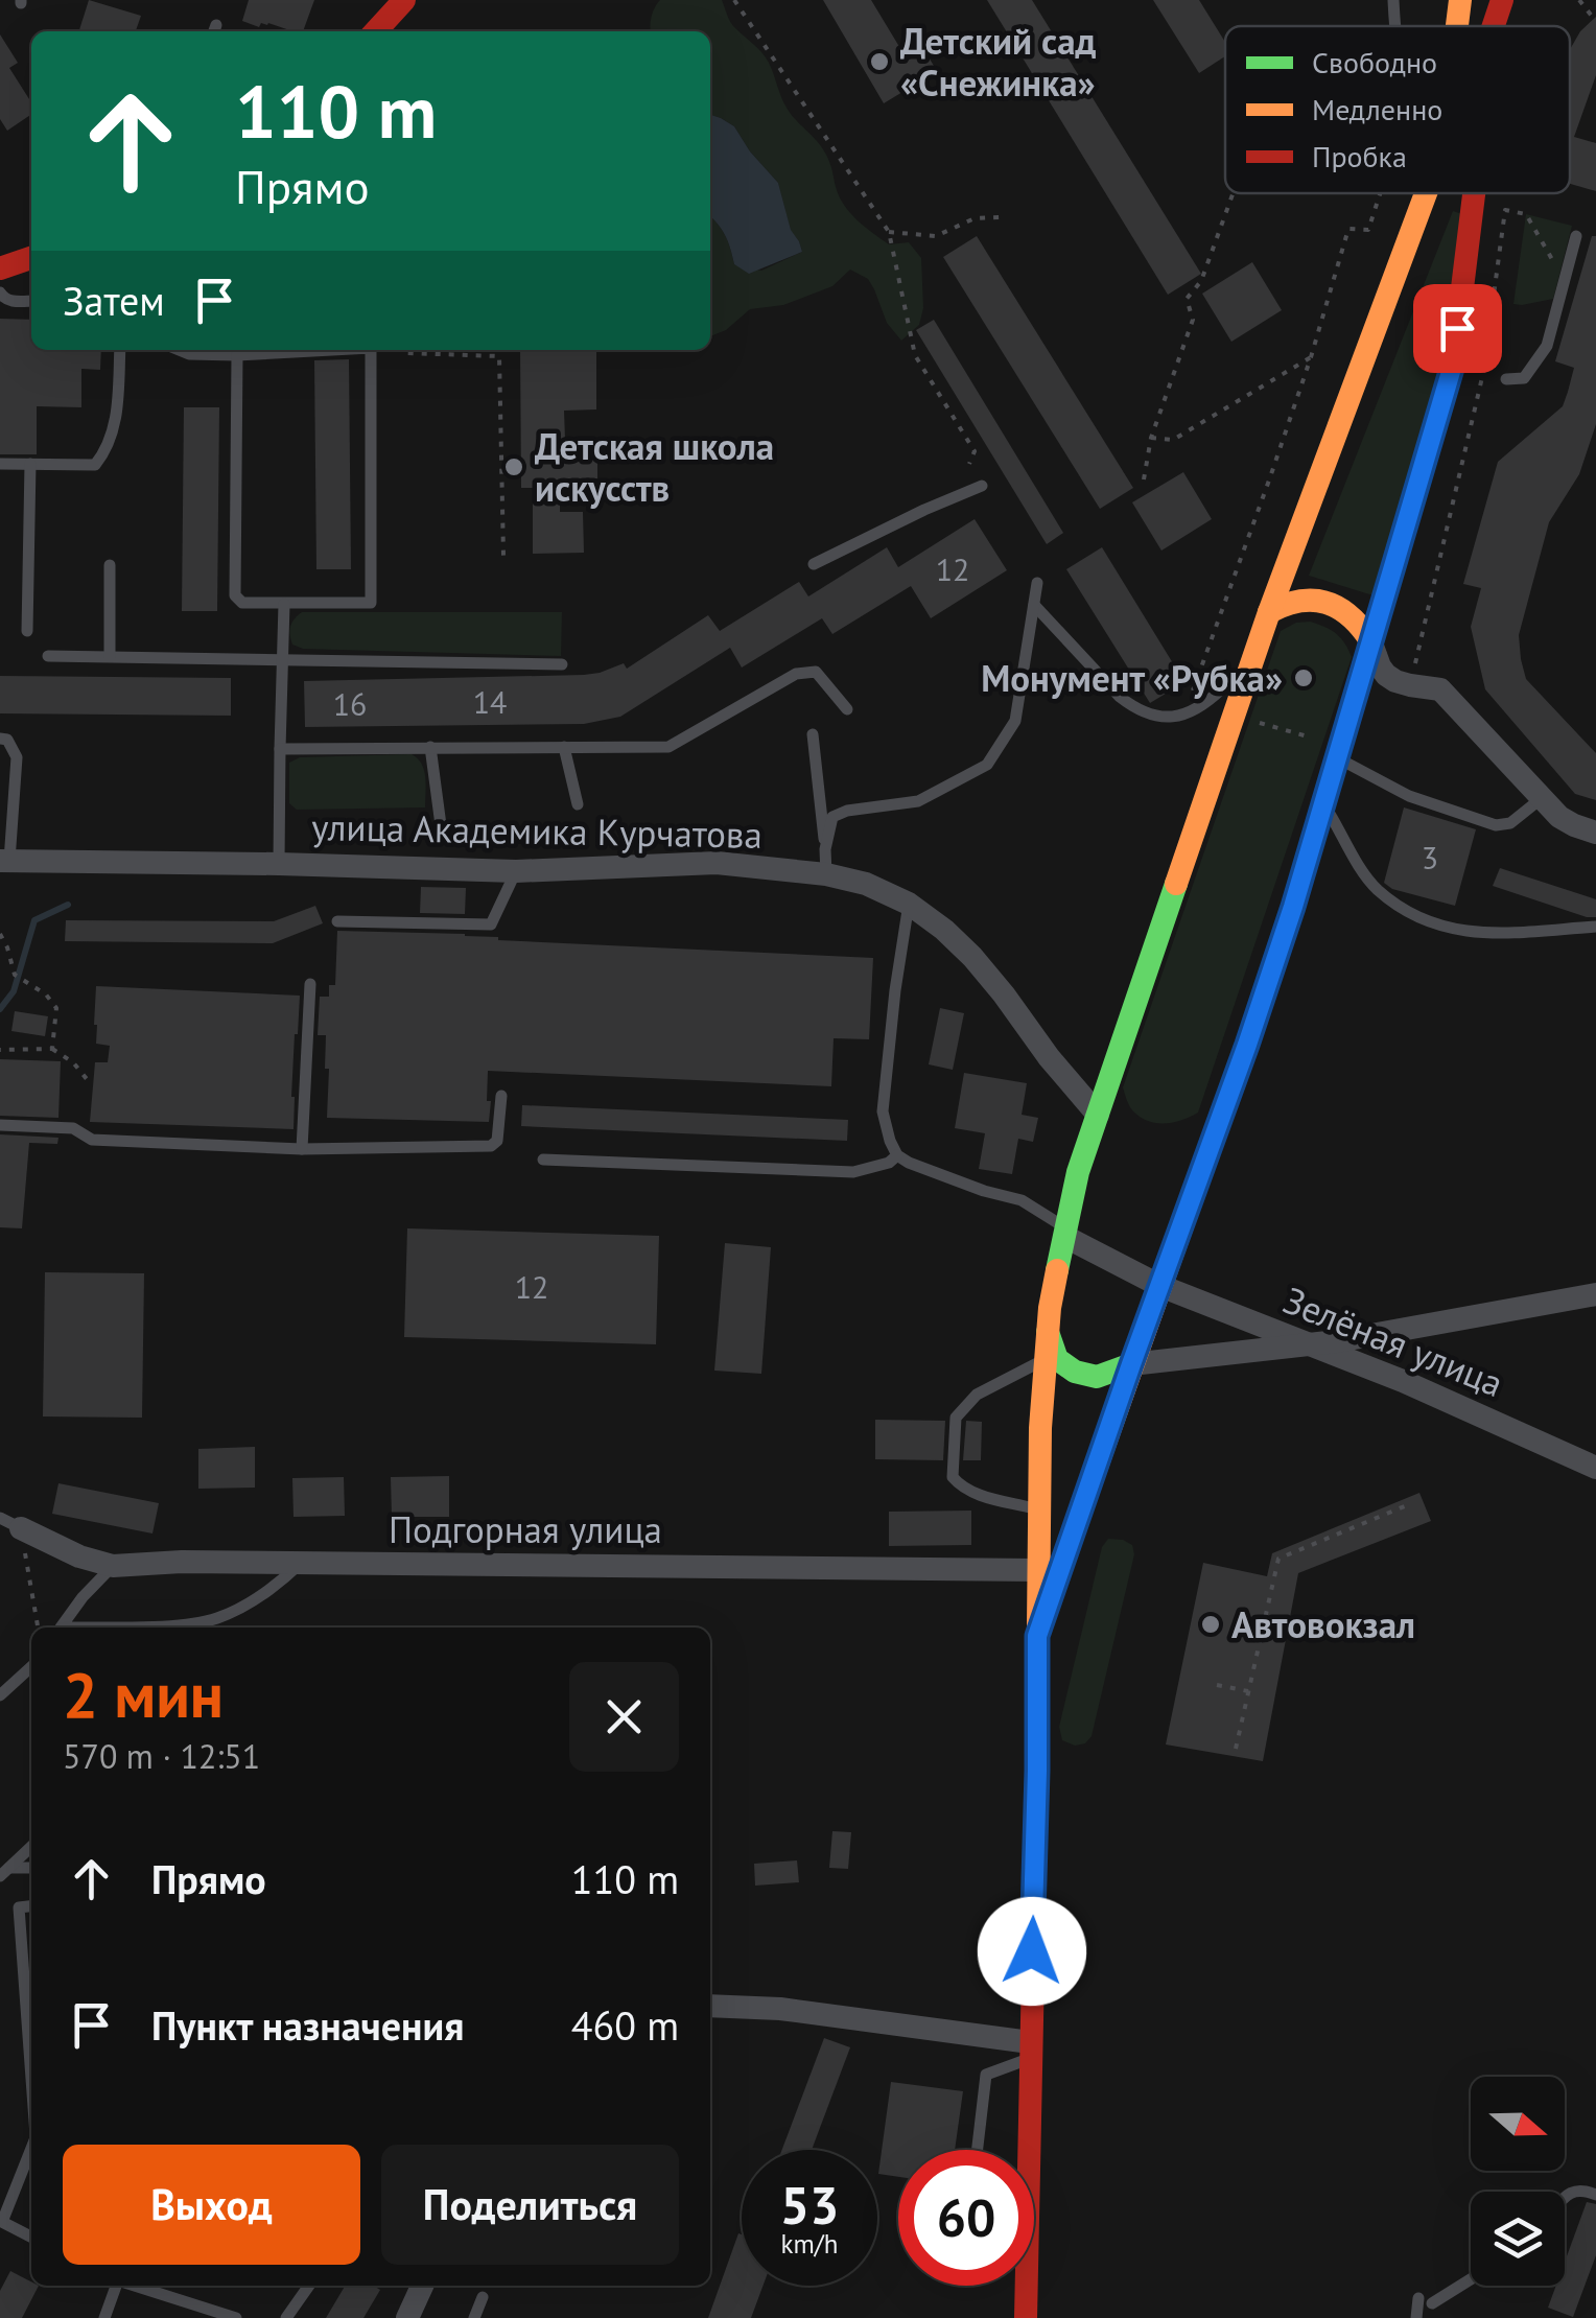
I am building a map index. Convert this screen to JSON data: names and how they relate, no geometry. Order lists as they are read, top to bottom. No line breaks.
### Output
{"streets":{"street":["улица Академика Курчатова","Зелёная улица","Подгорная улица"]},"places":["Детский сад «Снежинка»","Детская школа искусств","Монумент «Рубка»","Автовокзал"],"house_numbers":["12","14","16","3","12"],"legend":["Свободно","Медленно","Пробка"],"north":"right","page":{"turn":["110 m","Прямо"],"then":"Затем","heading":["2 мин","570 m · 12:51"],"list":[{"name":"Прямо","value":"110 m"},{"name":"Пункт назначения","value":"460 m"}],"buttons":["Выход","Поделиться"],"speed":"53 km/h","limit":"60"}}
